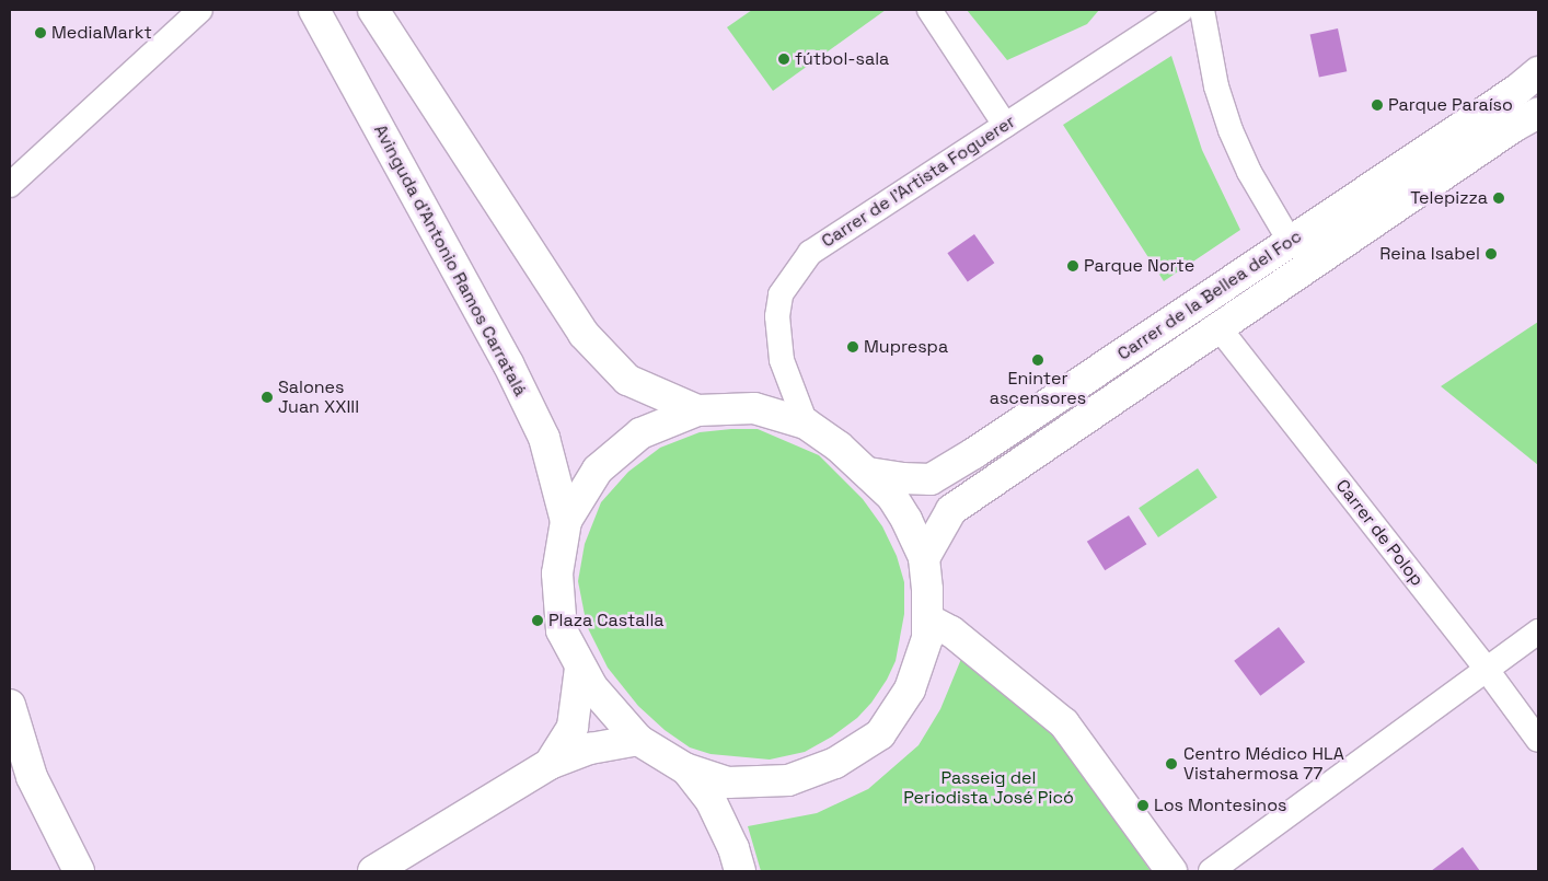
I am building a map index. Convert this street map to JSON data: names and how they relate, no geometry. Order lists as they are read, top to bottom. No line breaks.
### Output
{"streets":{"main road":["Avinguda d'Antonio Ramos Carratalá","Carrer de la Bellea del Foc"],"street":["Carrer de l'Artista Foguerer","Carrer de Polop"]},"crossings":[["Carrer de la Bellea del Foc","Carrer de Polop"]],"parks":["Passeig del Periodista José Picó"],"places":["MediaMarkt","fútbol-sala","Parque Paraíso","Telepizza","Reina Isabel","Parque Norte","Muprespa","Eninter ascensores","Salones Juan XXIII","Plaza Castalla","Centro Médico HLA Vistahermosa 77","Los Montesinos"]}
